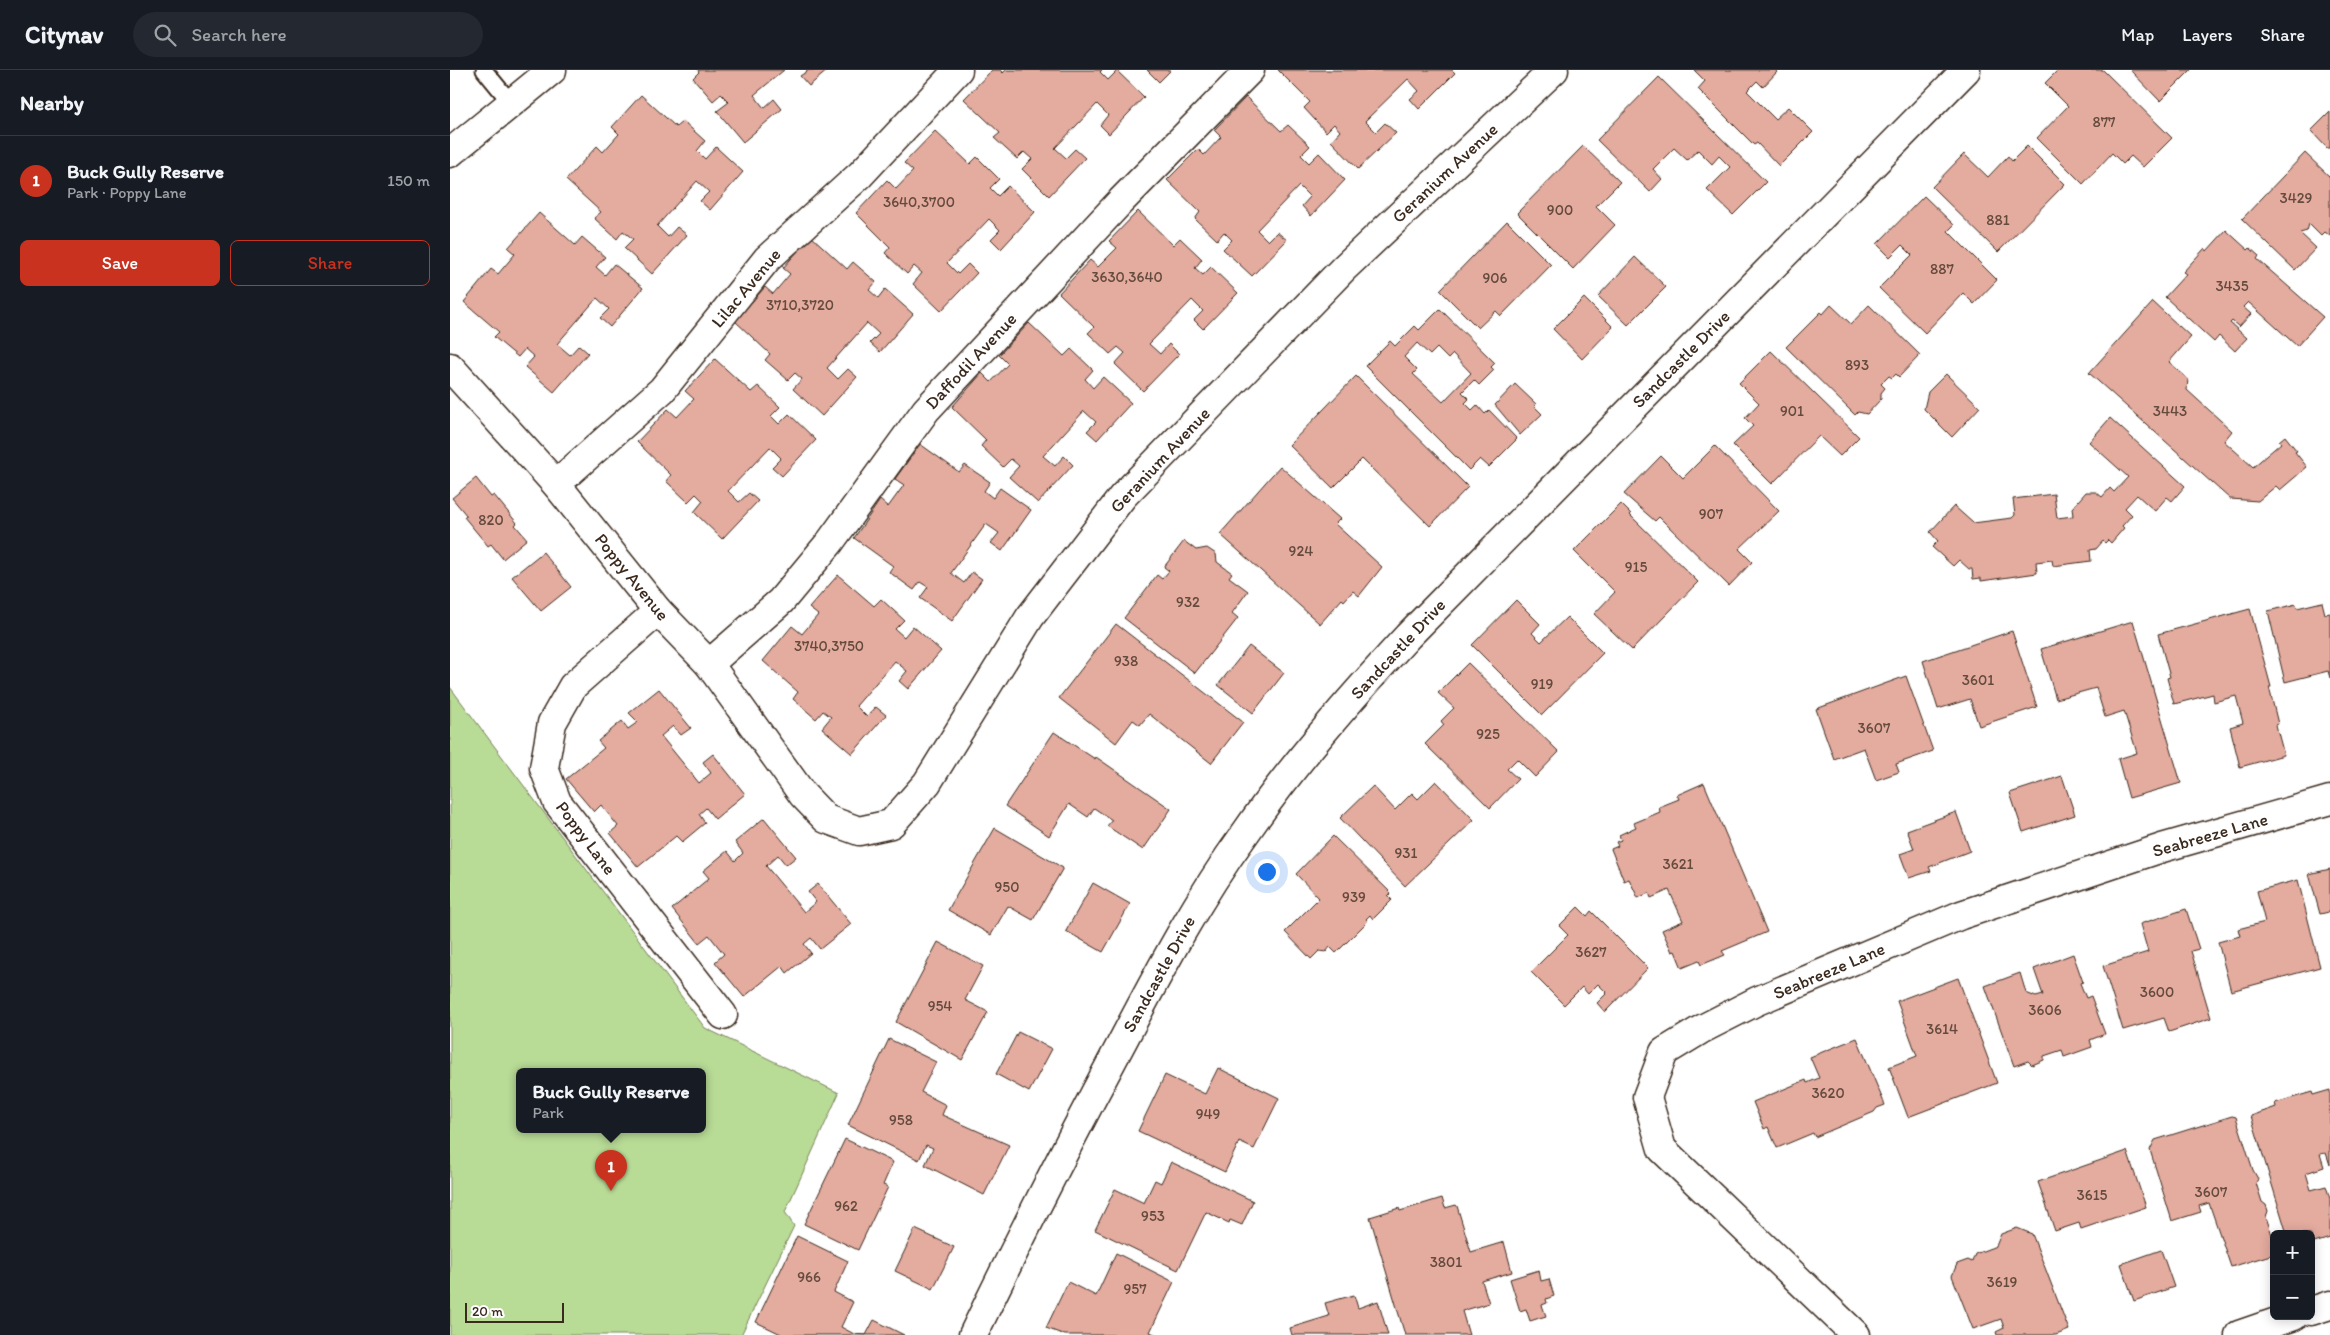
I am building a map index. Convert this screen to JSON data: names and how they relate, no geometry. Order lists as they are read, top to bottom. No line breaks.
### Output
{"streets":{"street":["Geranium Avenue","Lilac Avenue","Sandcastle Drive","Daffodil Avenue","Poppy Avenue","Seabreeze Lane","Poppy Lane"]},"crossings":[["Geranium Avenue","Poppy Avenue"],["Lilac Avenue","Poppy Avenue"],["Daffodil Avenue","Poppy Avenue"],["Poppy Avenue","Poppy Lane"]],"house_numbers":["877","3429","3640,3700","900","881","887","3630,3640","906","3435","3710,3720","893","901","3443","907","820","924","915","932","3740,3750","938","3601","919","3607","925","931","3621","950","939","3627","3600","954","3606","3614","3620","949","958","3607","3615","962","953","3801","966","3619","957"],"scale_bar":"20 m","page":{"header":"Citynav","search":"Search here","nav":["Map","Layers","Share"],"heading":"Nearby","list":[{"mark":"1","name":"Buck Gully Reserve","note":"Park · Poppy Lane","value":"150 m"}],"buttons":["Save","Share"],"popup":["Buck Gully Reserve","Park"],"pins":"1","map_buttons":["+","−"],"scale":"20 m"}}
